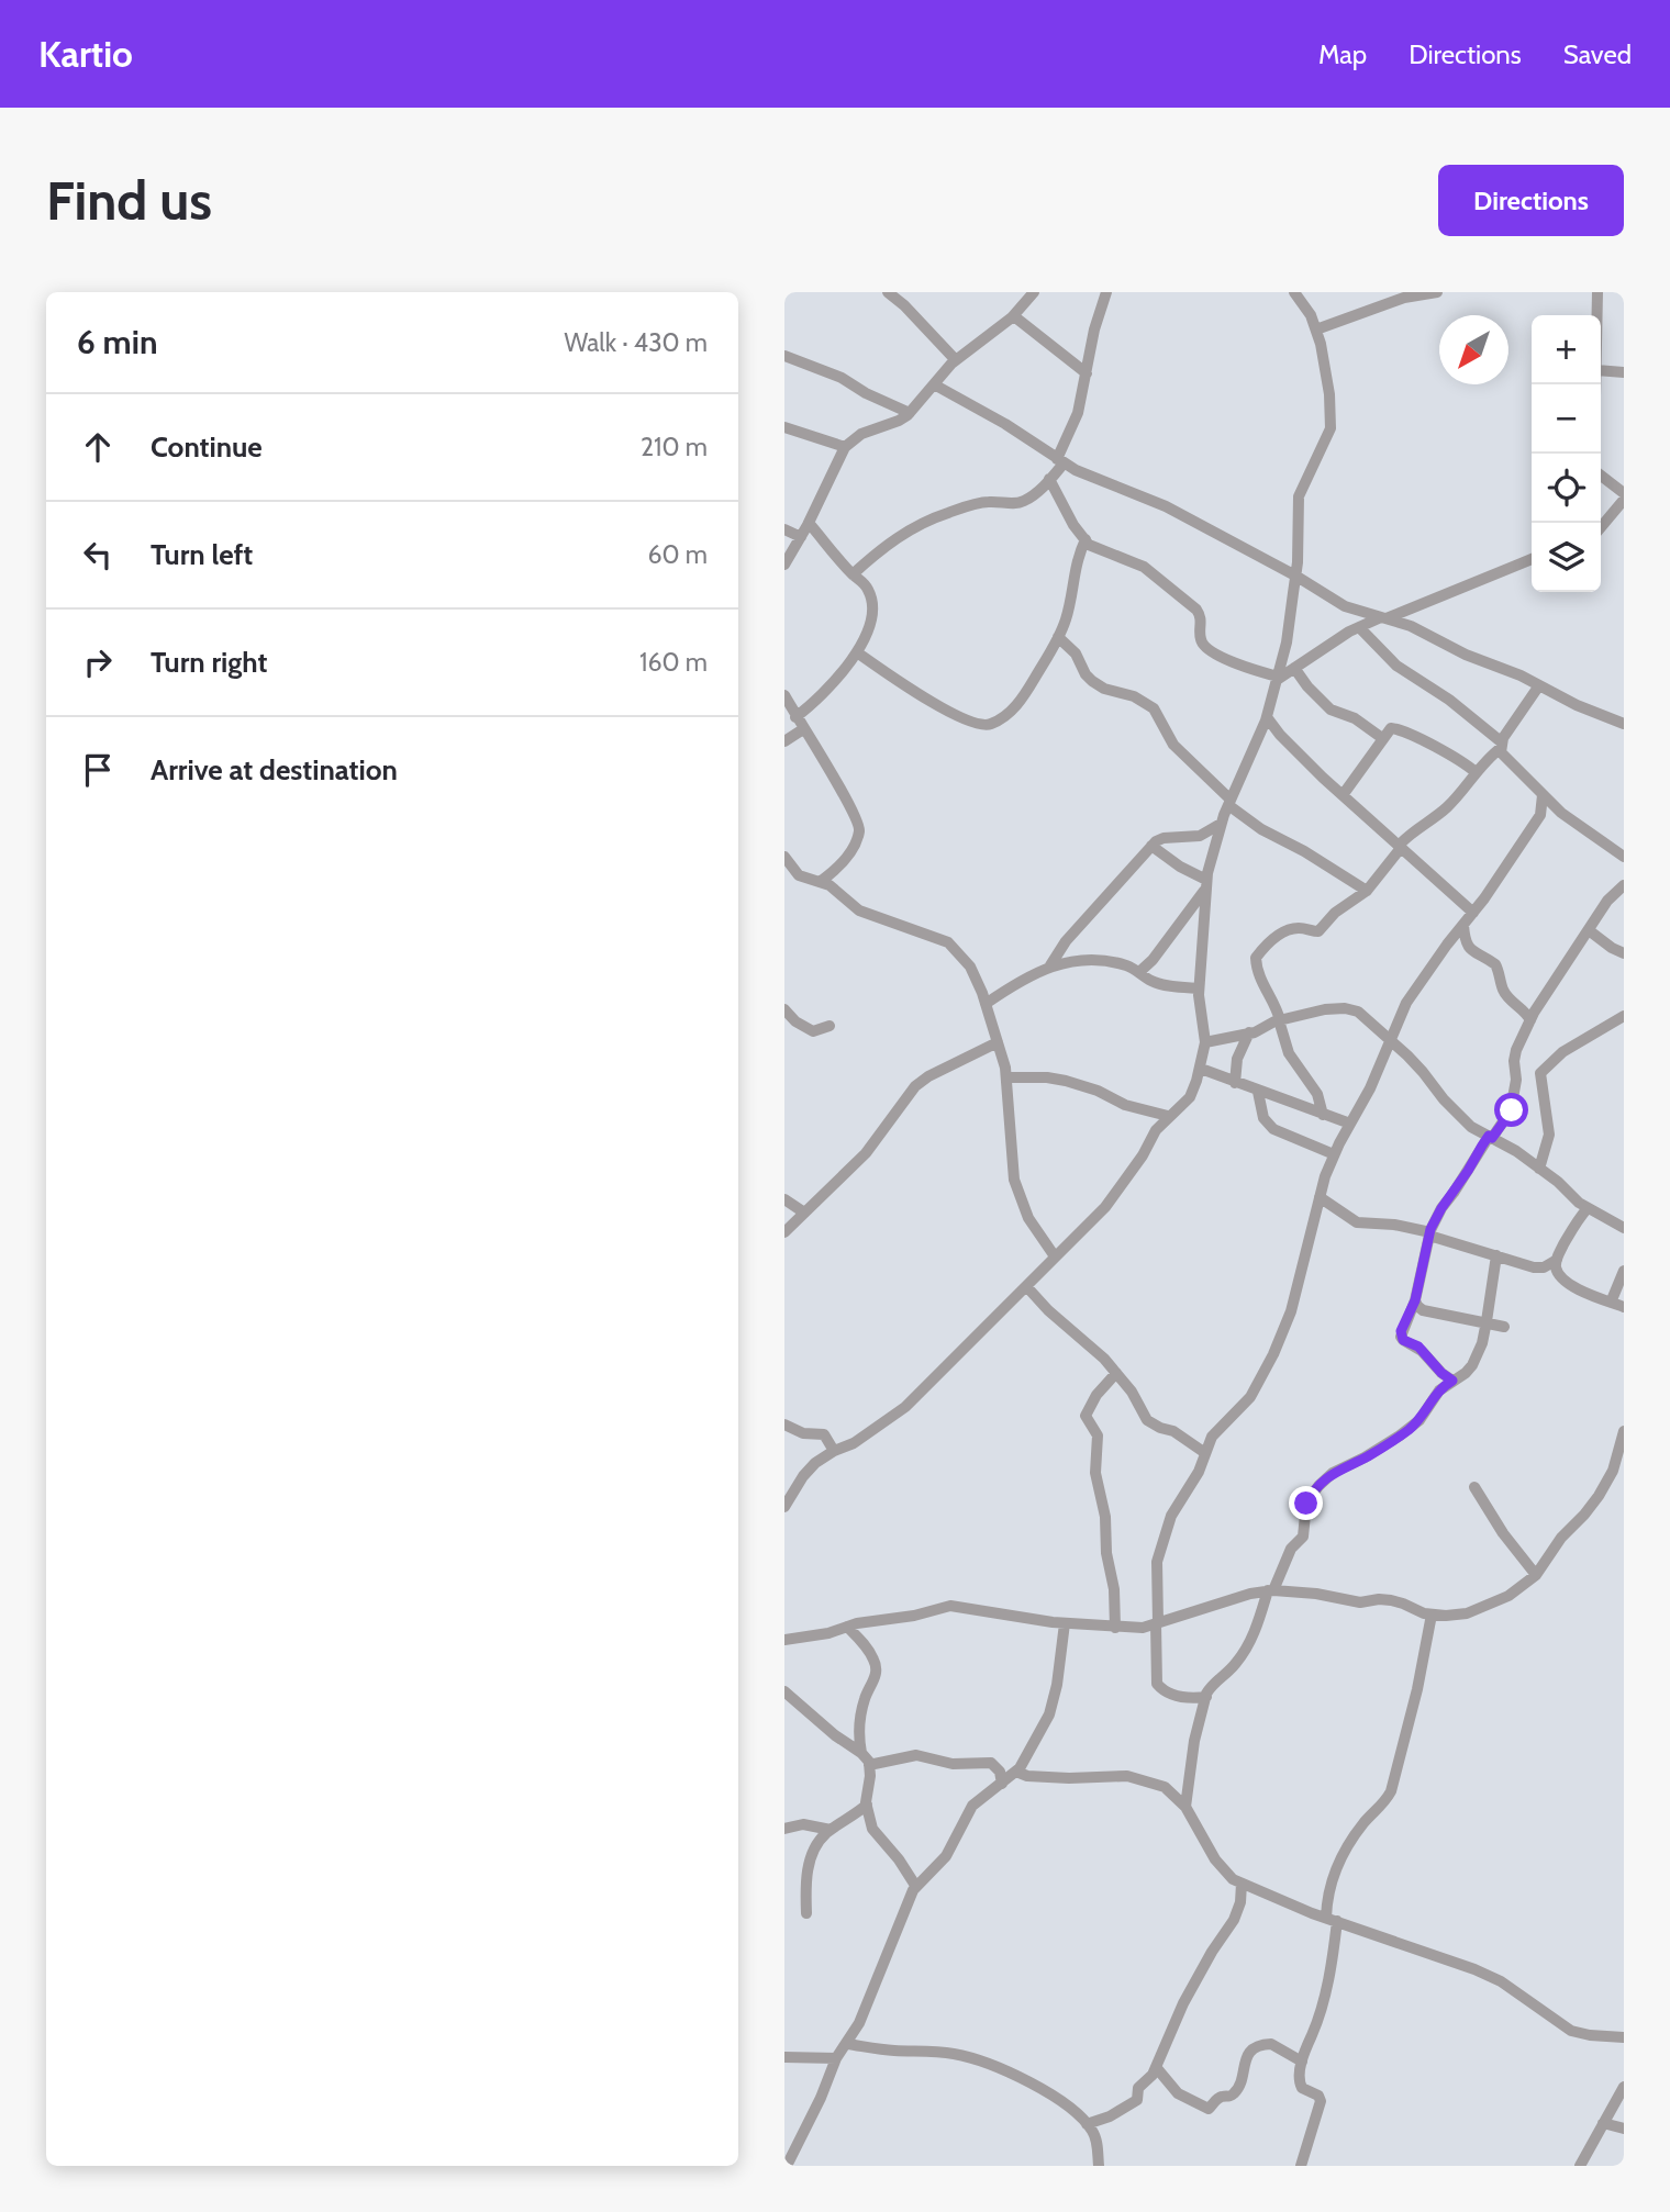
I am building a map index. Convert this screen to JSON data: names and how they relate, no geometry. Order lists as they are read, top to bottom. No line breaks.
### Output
{"north":"bottom left","page":{"header":"Kartio","nav":["Map","Directions","Saved"],"buttons":"Directions","title":"Find us","heading":["6 min","Walk · 430 m"],"map_buttons":["+","−"],"list":[["Continue","210 m"],["Turn left","60 m"],["Turn right","160 m"],"Arrive at destination"]}}
